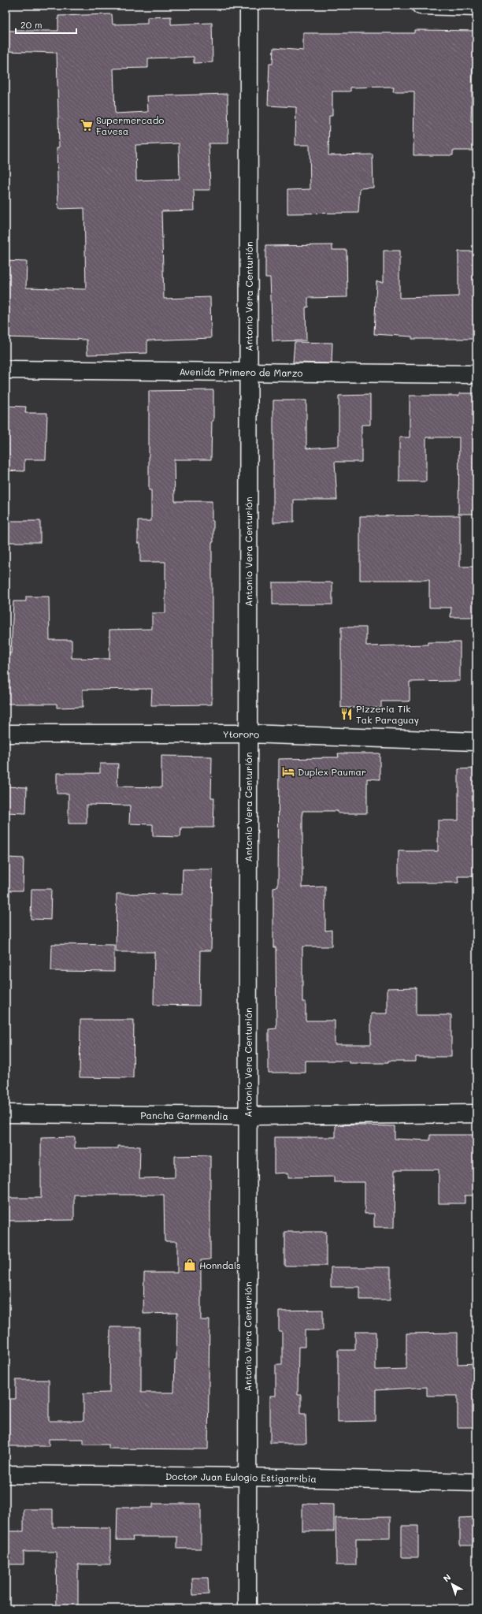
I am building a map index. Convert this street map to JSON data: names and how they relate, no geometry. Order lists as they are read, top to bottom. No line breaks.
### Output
{"streets":{"street":["Antonio Vera Centurión","Avenida Primero de Marzo","Ytororo","Pancha Garmendia","Doctor Juan Eulogio Estigarribia"]},"crossings":[["Antonio Vera Centurión","Avenida Primero de Marzo"],["Antonio Vera Centurión","Ytororo"],["Antonio Vera Centurión","Pancha Garmendia"],["Antonio Vera Centurión","Doctor Juan Eulogio Estigarribia"]],"places":{"supermarket":["Supermercado Favesa"],"restaurant":["Pizzeria Tik Tak Paraguay"],"hotel":["Duplex Paumar"],"shop":["Honndals"]},"scale_bar":"20 m","north":"top left"}
